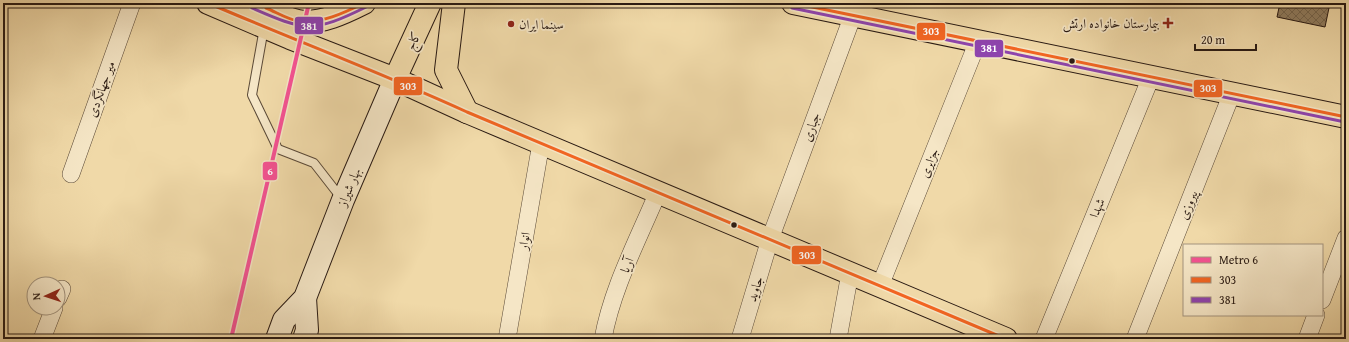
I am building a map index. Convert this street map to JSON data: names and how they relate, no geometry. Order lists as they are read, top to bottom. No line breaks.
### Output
{"streets":{"main road":["کاج","بهار شیراز"],"street":["میر جهانگردی","جباری","جزایری","پیروزی","شهدا","انوار","آریا","جاوید"]},"crossings":[["کاج","بهار شیراز"],["جباری","جاوید"]],"places":{"health":["بیمارستان خانواده ارتش"],"other":["سینما ایران"]},"lines":["metro line 6","transit line 303","transit line 381"],"legend":["Metro 6","303","381"],"scale_bar":"20 m","north":"left"}
